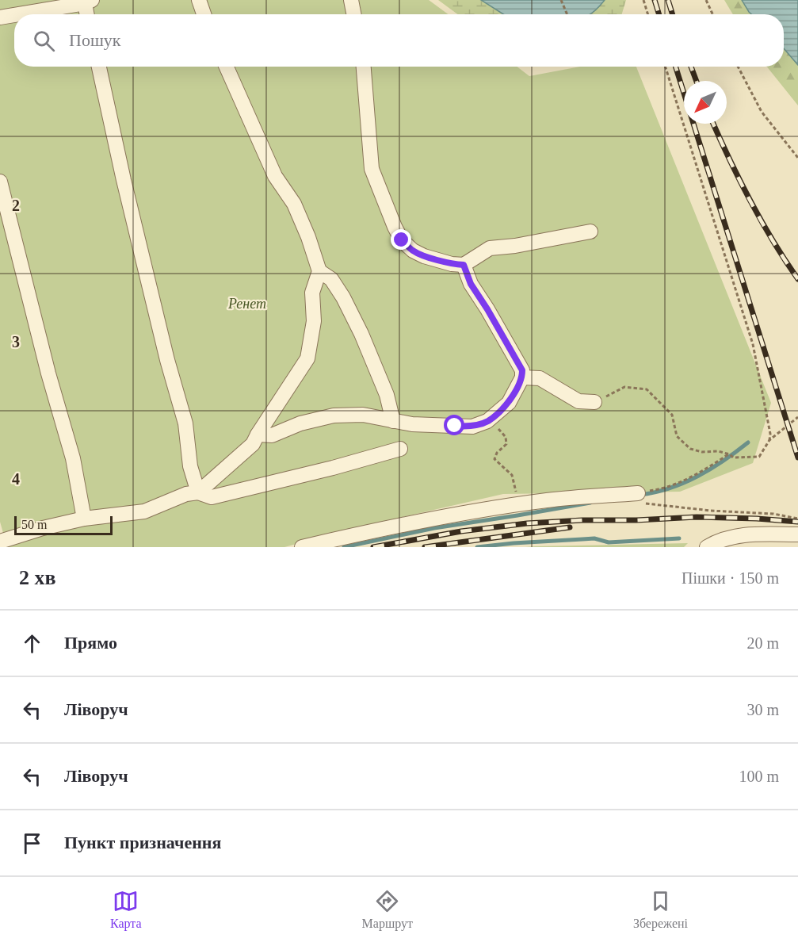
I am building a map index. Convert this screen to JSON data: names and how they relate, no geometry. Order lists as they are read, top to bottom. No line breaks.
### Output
{"parks":["Ренет"],"scale_bar":"50 m","north":"bottom left","page":{"search":"Пошук","scale":"50 m","heading":["2 хв","Пішки · 150 m"],"list":[["Прямо","20 m"],["Ліворуч","30 m"],["Ліворуч","100 m"],"Пункт призначення"],"nav":["Карта","Маршрут","Збережені"]},"grid":{"rows":["2","3","4"]}}
